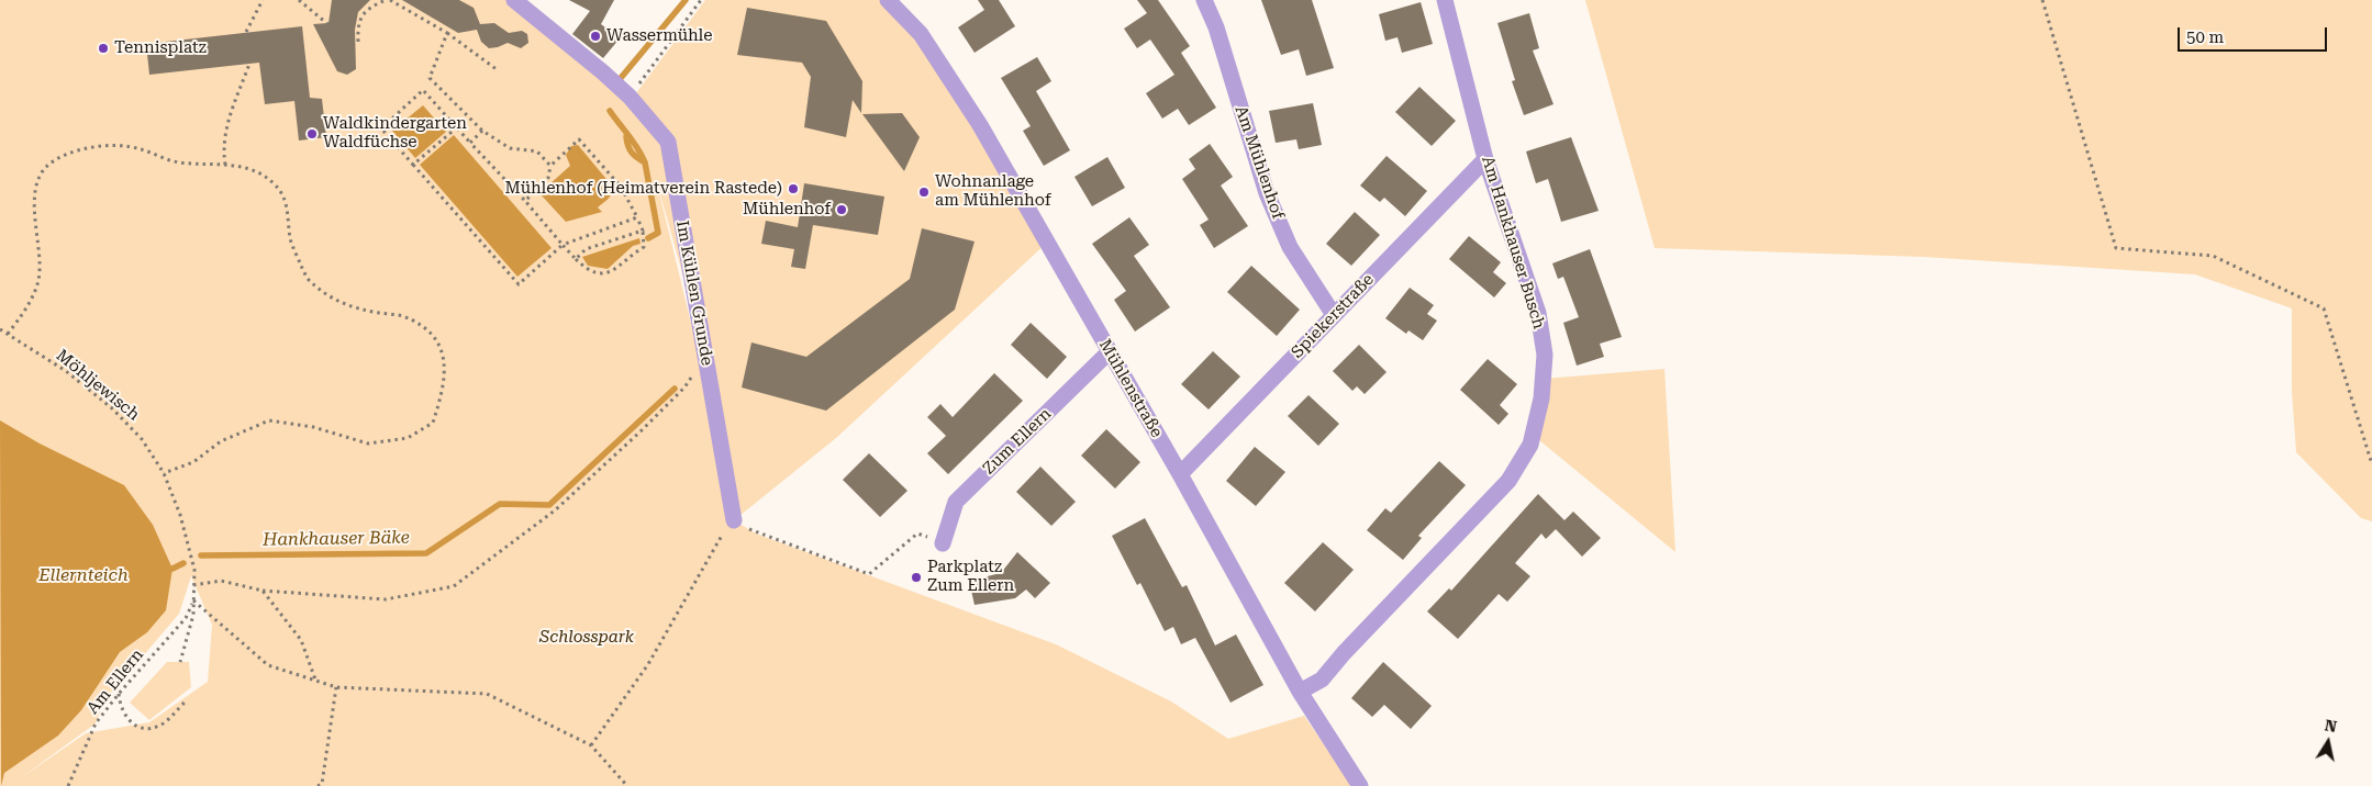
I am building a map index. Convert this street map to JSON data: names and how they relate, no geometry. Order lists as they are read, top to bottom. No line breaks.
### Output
{"streets":{"street":["Am Mühlenhof","Am Hankhauser Busch","Im Kühlen Grunde","Spiekerstraße","Mühlenstraße","Zum Ellern"],"path":["Möhljewisch","Am Ellern"]},"crossings":[["Am Mühlenhof","Spiekerstraße"],["Am Hankhauser Busch","Spiekerstraße"],["Am Hankhauser Busch","Mühlenstraße"],["Spiekerstraße","Mühlenstraße"],["Möhljewisch","Am Ellern"],["Mühlenstraße","Zum Ellern"]],"water":["Hankhauser Bäke","Ellernteich"],"parks":["Schlosspark"],"places":["Wassermühle","Tennisplatz","Waldkindergarten Waldfüchse","Mühlenhof (Heimatverein Rastede)","Wohnanlage am Mühlenhof","Mühlenhof","Parkplatz Zum Ellern"],"scale_bar":"50 m","north":"top"}
